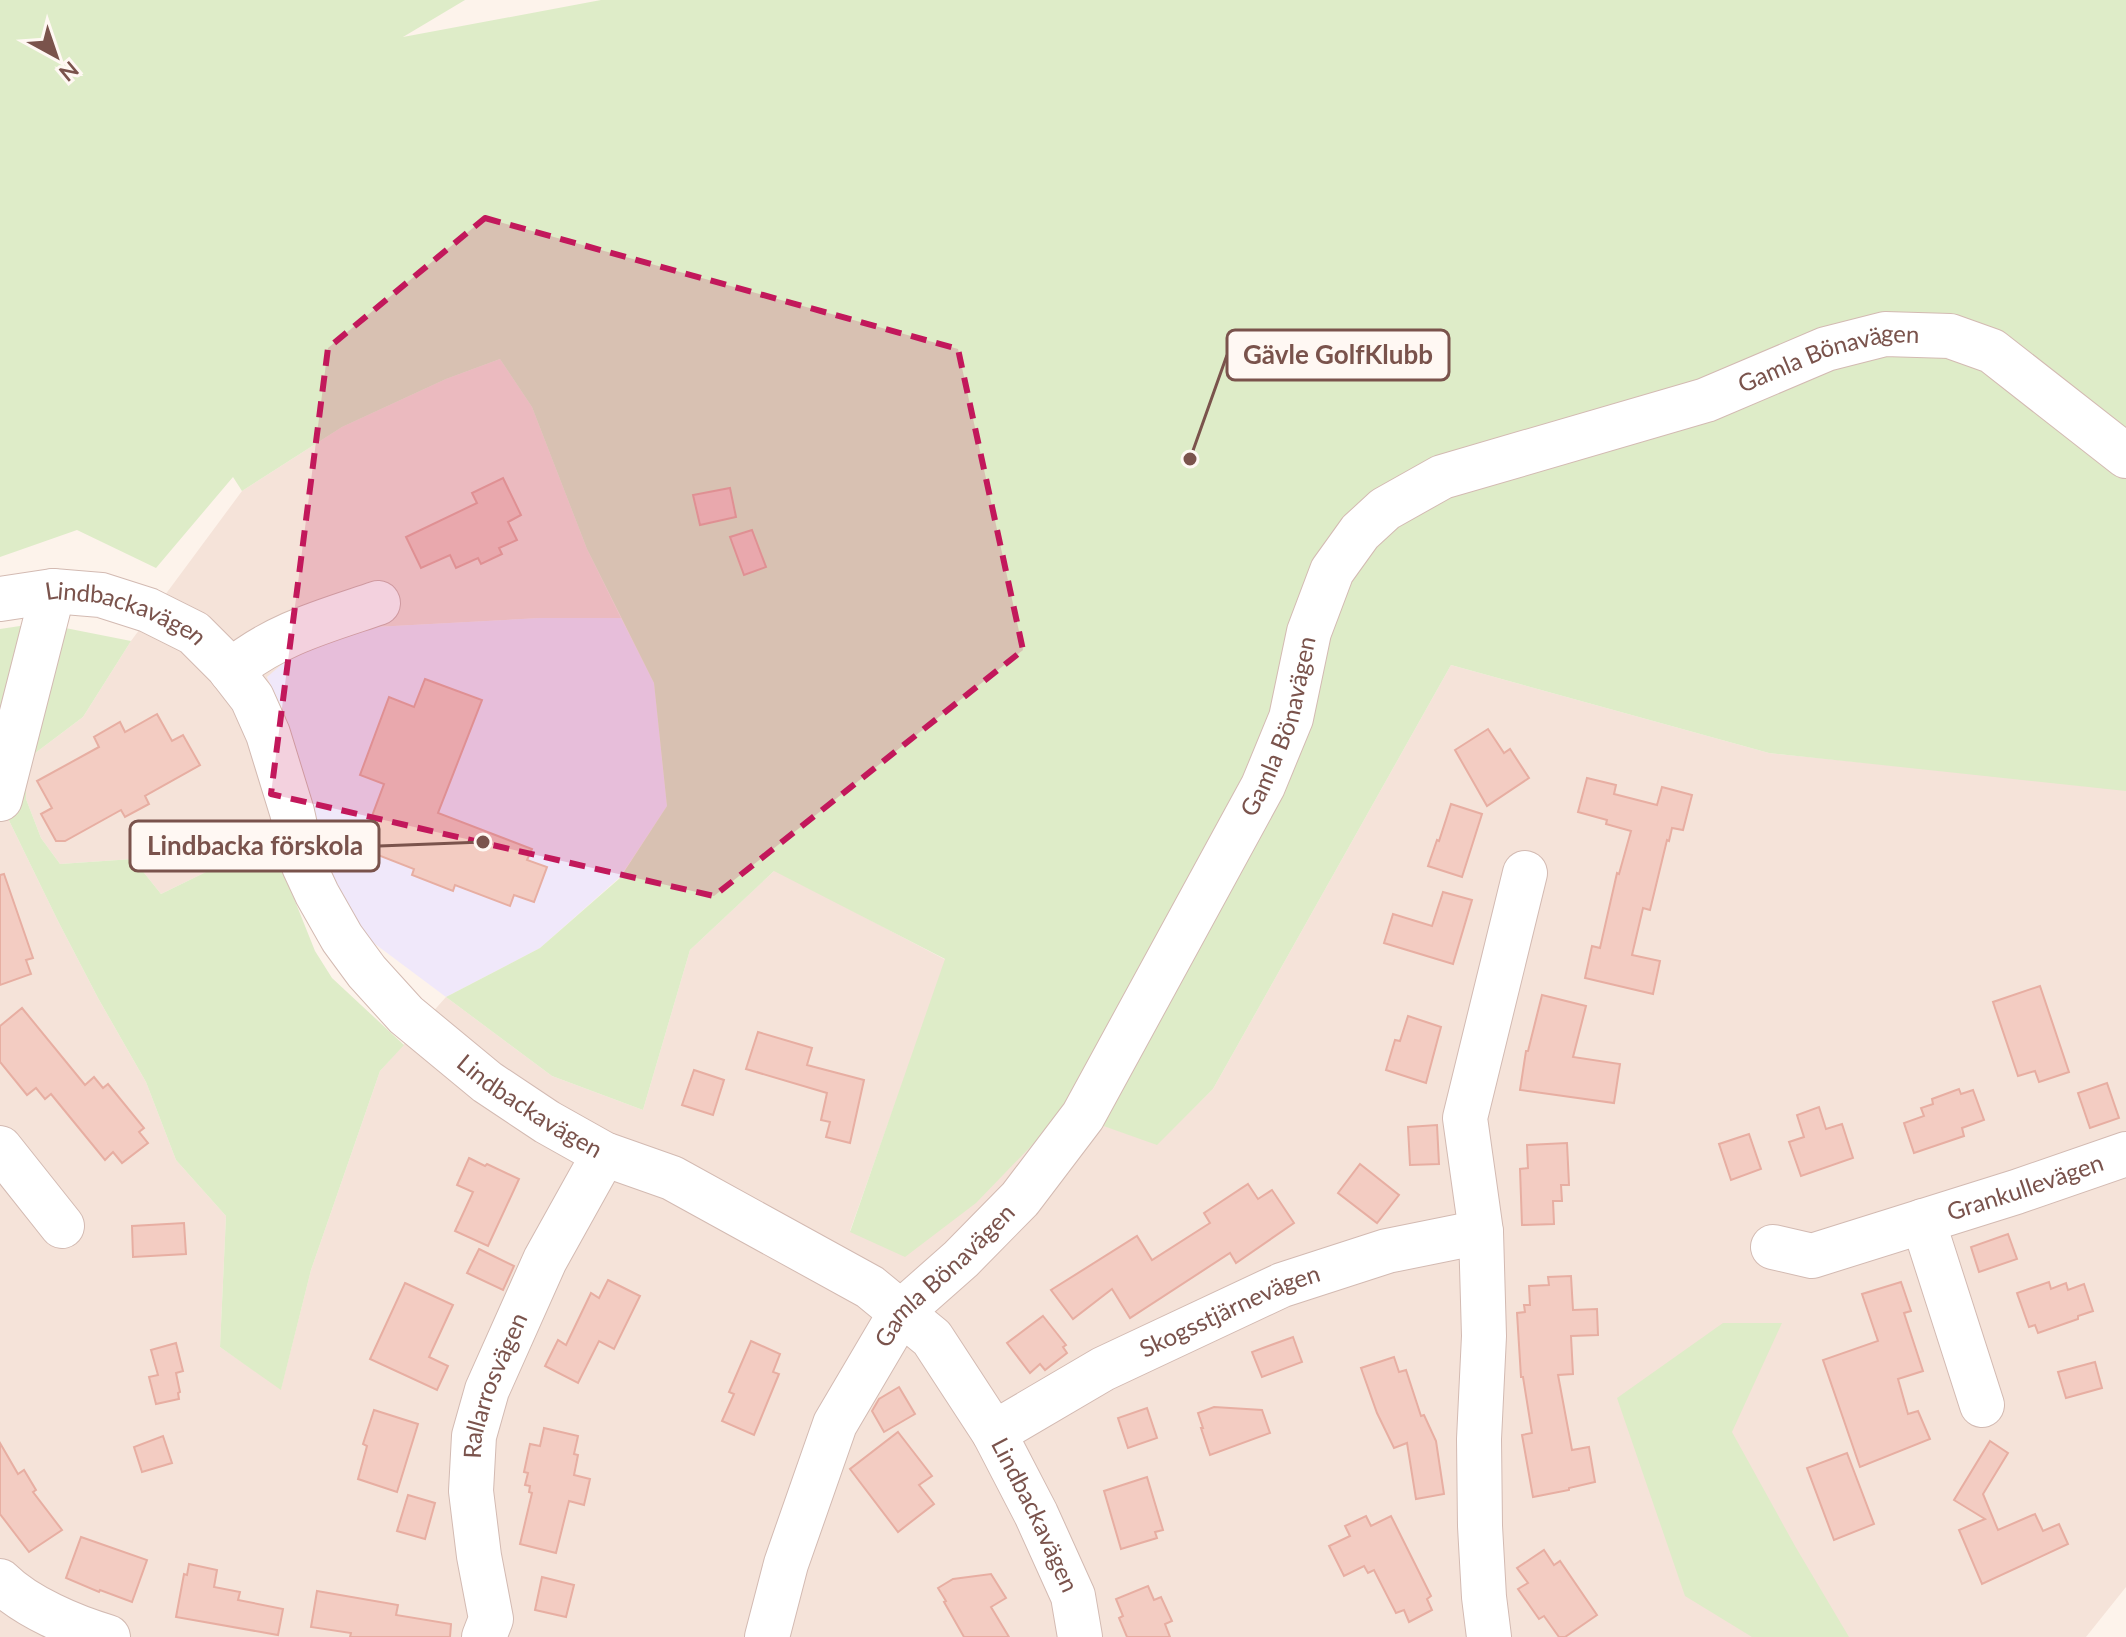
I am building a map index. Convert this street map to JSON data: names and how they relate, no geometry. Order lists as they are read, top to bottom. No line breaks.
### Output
{"streets":{"street":["Gamla Bönavägen","Lindbackavägen","Grankullevägen","Skogsstjärnevägen","Rallarrosvägen"]},"crossings":[["Gamla Bönavägen","Lindbackavägen"],["Lindbackavägen","Skogsstjärnevägen"],["Lindbackavägen","Rallarrosvägen"]],"places":["Gävle GolfKlubb","Lindbacka förskola"],"north":"bottom right"}
